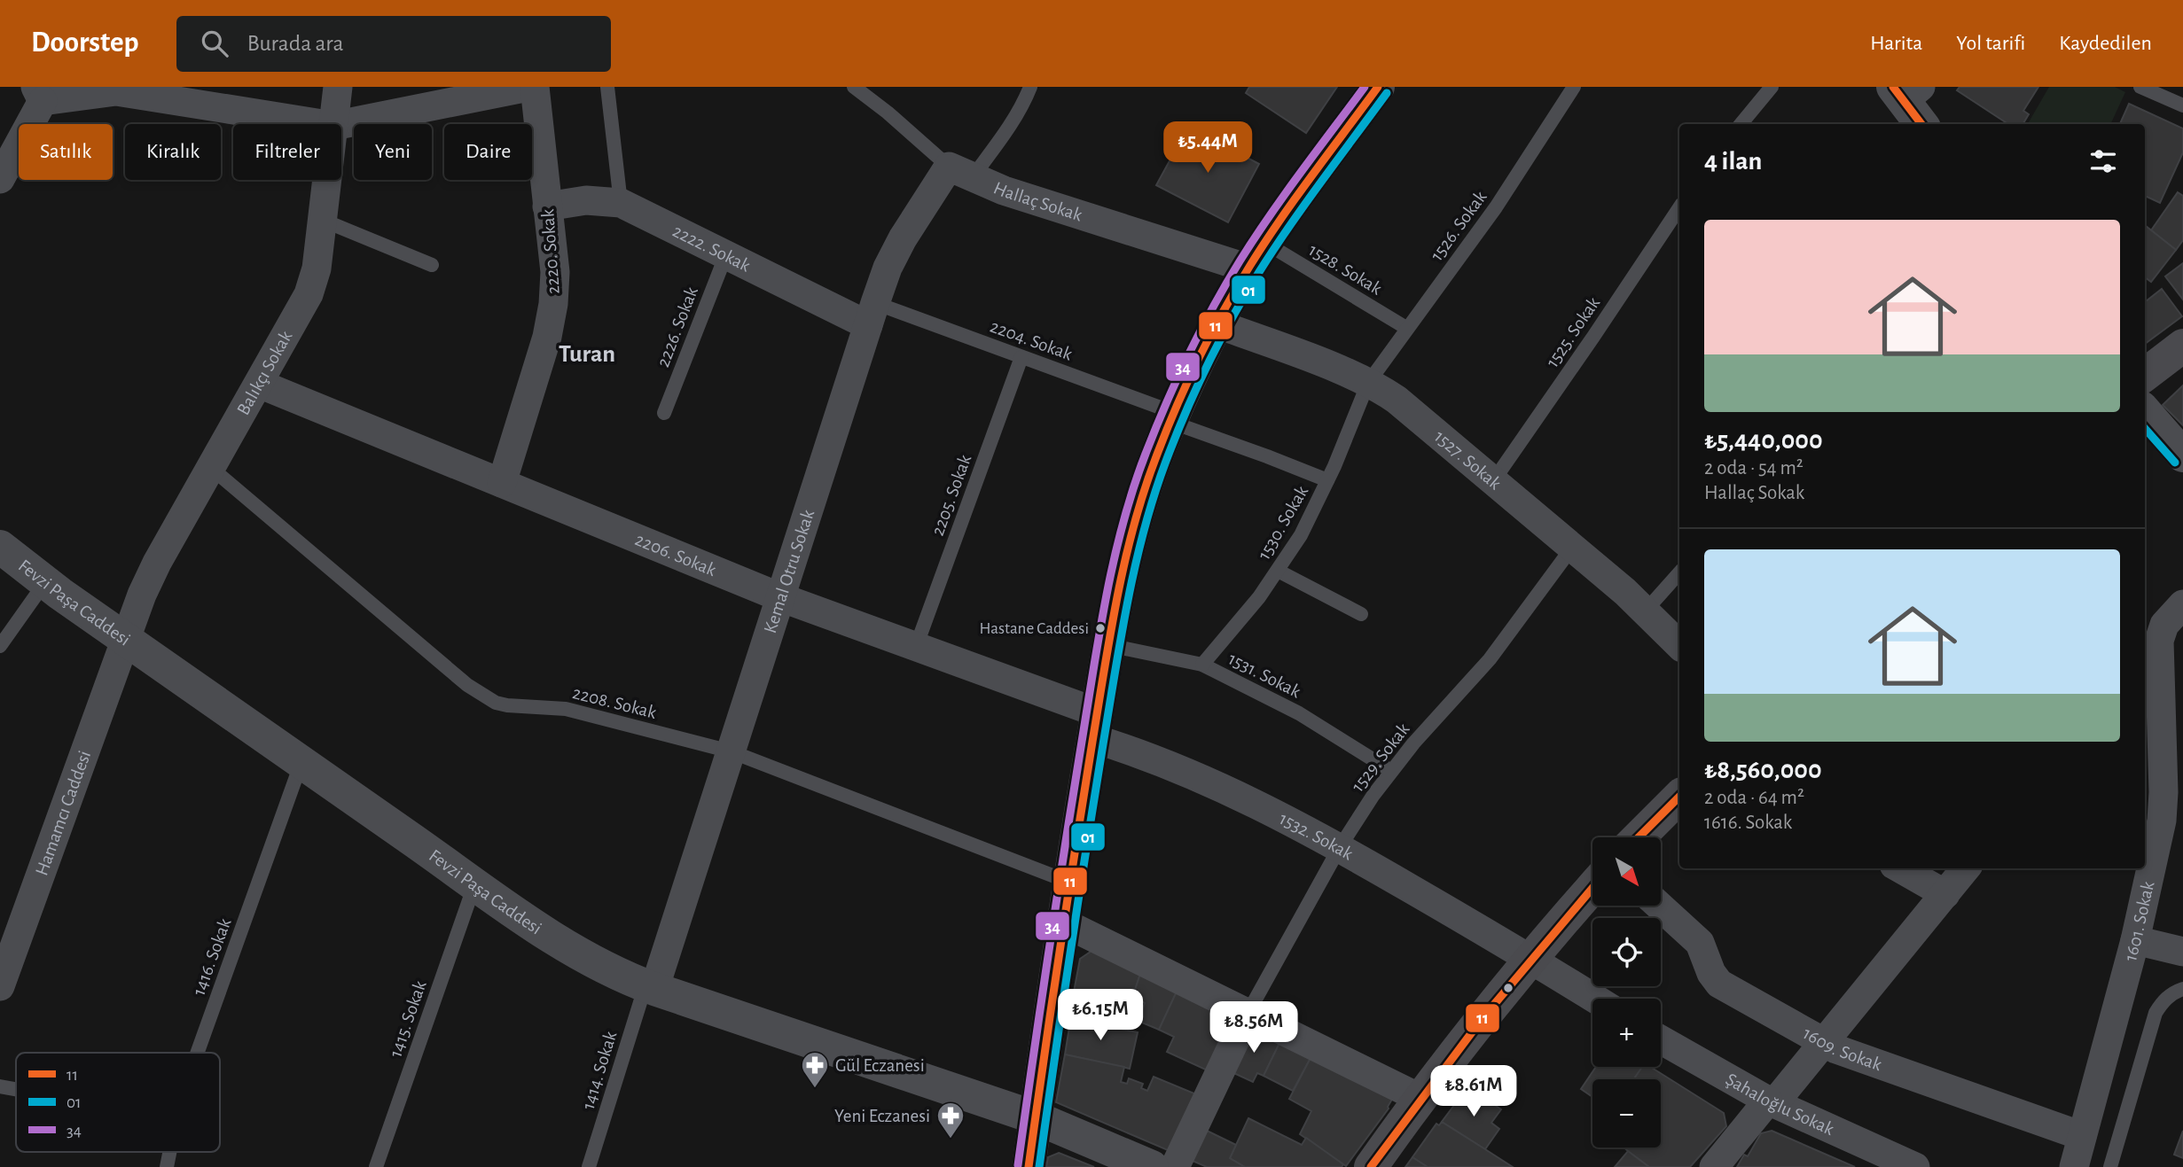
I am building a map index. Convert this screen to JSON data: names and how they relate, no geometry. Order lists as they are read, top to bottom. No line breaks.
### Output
{"streets":{"street":["Hallaç Sokak","2222. Sokak","2220. Sokak","Balıkçı Sokak","1527. Sokak","2206. Sokak","Kemal Otru Sokak","Fevzi Paşa Caddesi","Hamamcı Caddesi","1532. Sokak","1601. Sokak","1609. Sokak","Şahaloğlu Sokak"],"lane":["1526. Sokak","1528. Sokak","2226. Sokak","1525. Sokak","2204. Sokak","2205. Sokak","1530. Sokak","1531. Sokak","2208. Sokak","1529. Sokak","1416. Sokak","1415. Sokak","1414. Sokak"]},"crossings":[["Hallaç Sokak","1528. Sokak"],["Hallaç Sokak","Kemal Otru Sokak"],["1526. Sokak","1528. Sokak"],["1526. Sokak","1527. Sokak"],["1526. Sokak","1530. Sokak"],["2222. Sokak","2220. Sokak"],["2222. Sokak","2226. Sokak"],["2222. Sokak","2204. Sokak"],["2222. Sokak","Kemal Otru Sokak"],["2220. Sokak","2206. Sokak"],["1525. Sokak","1527. Sokak"],["2204. Sokak","2205. Sokak"],["2204. Sokak","1530. Sokak"],["2204. Sokak","Kemal Otru Sokak"],["Balıkçı Sokak","2206. Sokak"],["Balıkçı Sokak","Fevzi Paşa Caddesi"],["Balıkçı Sokak","2208. Sokak"],["Balıkçı Sokak","Hamamcı Caddesi"],["1527. Sokak","1530. Sokak"],["1527. Sokak","1529. Sokak"],["2205. Sokak","2206. Sokak"],["1530. Sokak","1531. Sokak"],["2206. Sokak","Kemal Otru Sokak"],["2206. Sokak","1532. Sokak"],["Kemal Otru Sokak","Fevzi Paşa Caddesi"],["Kemal Otru Sokak","2208. Sokak"],["Kemal Otru Sokak","1414. Sokak"],["Fevzi Paşa Caddesi","Hamamcı Caddesi"],["Fevzi Paşa Caddesi","1416. Sokak"],["Fevzi Paşa Caddesi","1415. Sokak"],["Fevzi Paşa Caddesi","1414. Sokak"],["1531. Sokak","1529. Sokak"],["1529. Sokak","1532. Sokak"],["1601. Sokak","1609. Sokak"]],"districts":["Turan"],"places":{"other":["Hastane Caddesi"],"pharmacy":["Gül Eczanesi","Yeni Eczanesi"]},"lines":["transit line 11","transit line 34","transit line 01"],"legend":["11","01","34"],"north":"bottom right","page":{"header":"Doorstep","search":"Burada ara","nav":["Harita","Yol tarifi","Kaydedilen"],"price":["₺5.44M","₺6.15M","₺8.56M","₺8.61M"],"chip":["Satılık","Kiralık","Filtreler","Yeni","Daire"],"heading":"4 ilan","list":[{"name":"₺5,440,000","note":"2 oda · 54 m² · Hallaç Sokak"},{"name":"₺8,560,000","note":"2 oda · 64 m² · 1616. Sokak"}],"map_buttons":["+","−"]}}
